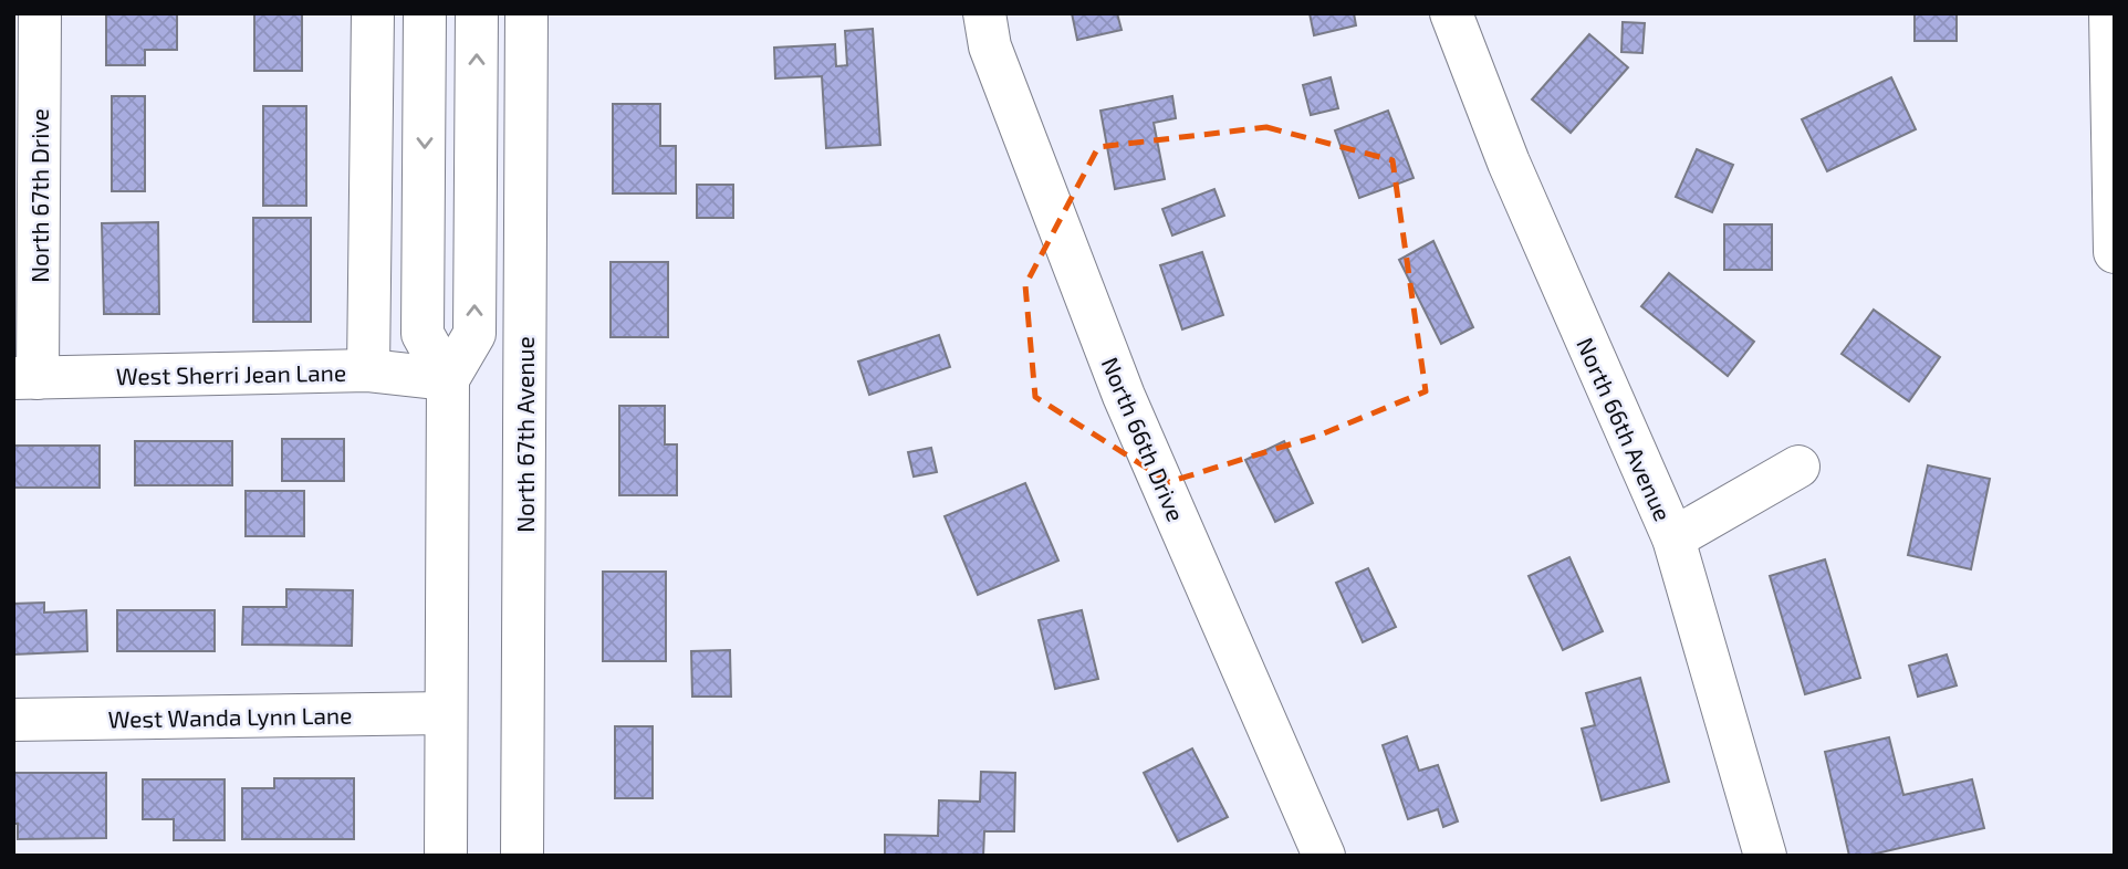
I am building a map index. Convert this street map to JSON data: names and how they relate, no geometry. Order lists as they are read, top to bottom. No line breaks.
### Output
{"streets":{"street":["North 67th Drive","West Sherri Jean Lane","North 66th Avenue","North 67th Avenue","North 66th Drive","West Wanda Lynn Lane"]},"crossings":[["North 67th Drive","West Sherri Jean Lane"]]}
